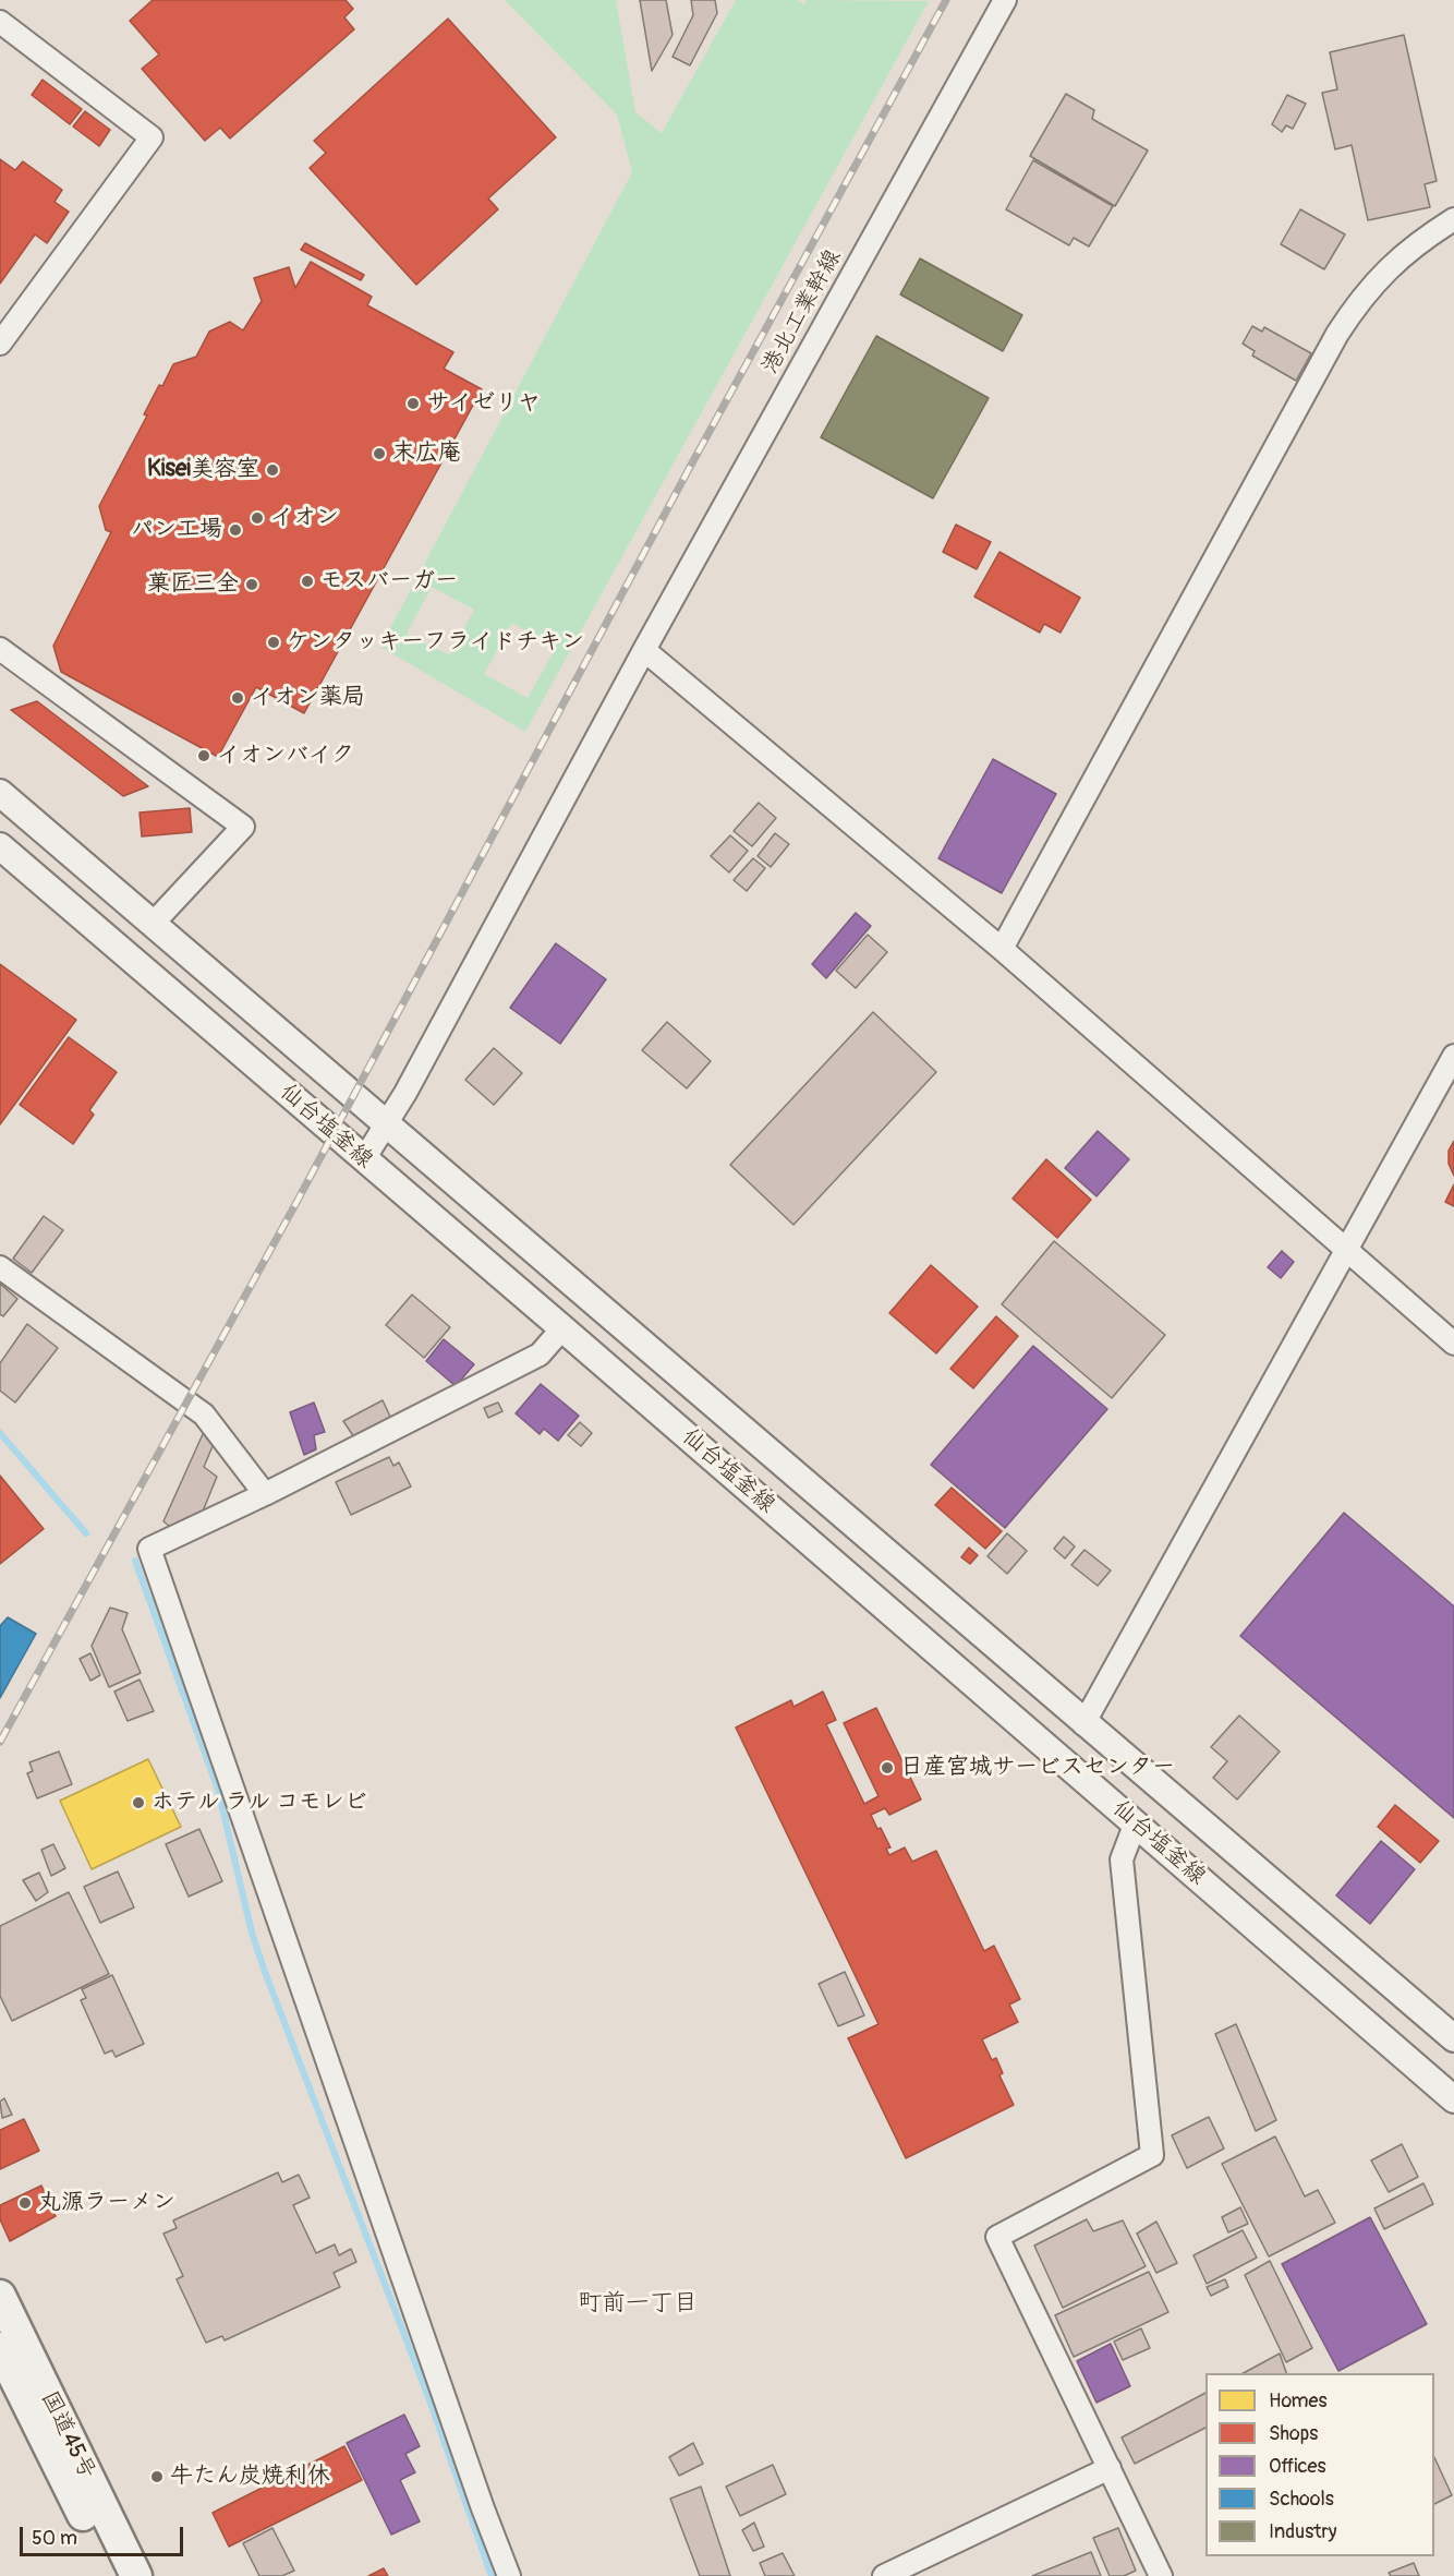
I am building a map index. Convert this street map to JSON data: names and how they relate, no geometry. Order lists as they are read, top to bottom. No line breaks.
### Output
{"streets":{"highway":["国道45号"],"main road":["仙台塩釜線"],"street":["港北工業幹線"]},"crossings":[["港北工業幹線","仙台塩釜線"]],"districts":["町前一丁目"],"places":["サイゼリヤ","末広庵","Kisei美容室","イオン","パン工場","モスバーガー","菓匠三全","ケンタッキーフライドチキン","イオン薬局","イオンバイク","日産宮城サービスセンター","ホテル ラル コモレビ","丸源ラーメン","牛たん炭焼利休"],"legend":["Homes","Shops","Offices","Schools","Industry"],"scale_bar":"50 m"}
